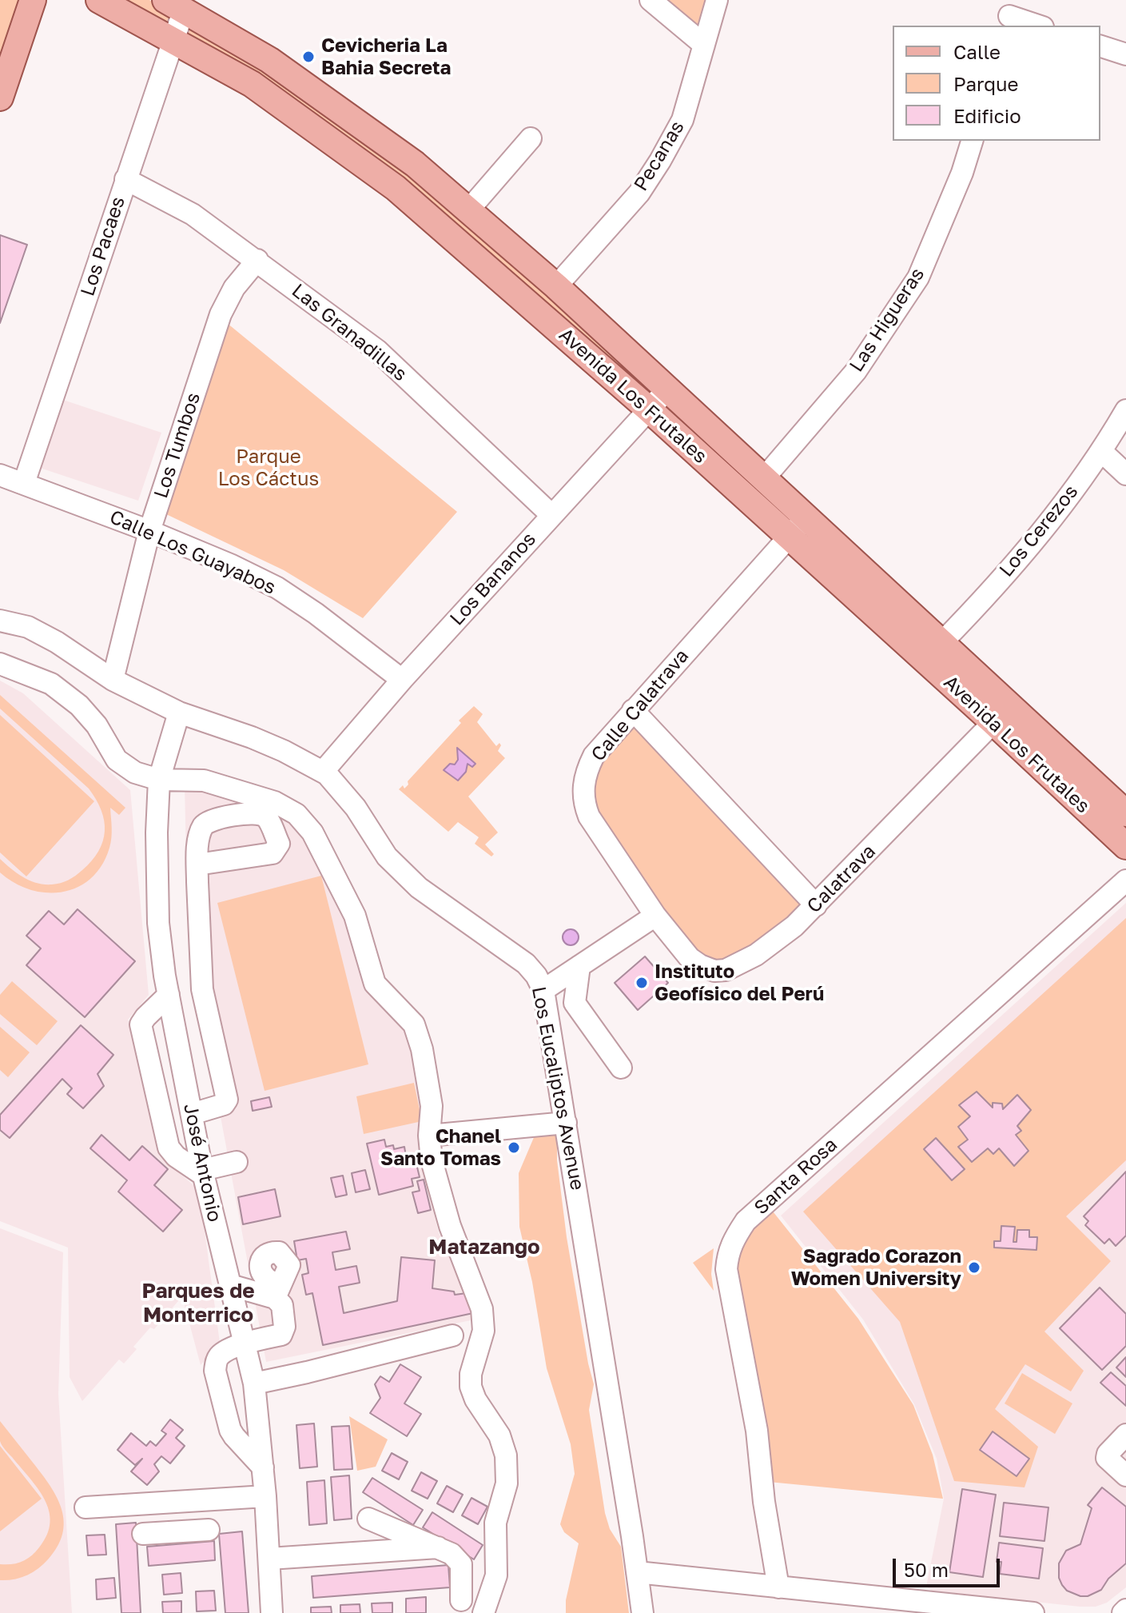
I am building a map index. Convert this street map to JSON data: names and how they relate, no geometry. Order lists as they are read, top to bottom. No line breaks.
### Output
{"streets":{"main road":["Avenida Los Frutales"],"street":["Pecanas","Los Pacaes","Las Higueras","Las Granadillas","Los Tumbos","Los Cerezos","Calle Los Guayabos","Los Bananos","Calle Calatrava","Calatrava","Los Eucaliptos Avenue","José Antonio","Santa Rosa"]},"crossings":[["Pecanas","Avenida Los Frutales"],["Los Pacaes","Las Granadillas"],["Los Pacaes","Avenida Los Frutales"],["Los Pacaes","Calle Los Guayabos"],["Las Higueras","Avenida Los Frutales"],["Las Granadillas","Los Tumbos"],["Las Granadillas","Los Bananos"],["Avenida Los Frutales","Los Cerezos"],["Avenida Los Frutales","Los Bananos"],["Avenida Los Frutales","Calle Calatrava"],["Avenida Los Frutales","Calatrava"],["Los Tumbos","Calle Los Guayabos"],["Los Tumbos","Los Eucaliptos Avenue"],["Calle Los Guayabos","Los Bananos"],["Los Bananos","Los Eucaliptos Avenue"],["Calle Calatrava","Calatrava"],["Los Eucaliptos Avenue","José Antonio"]],"districts":["Matazango","Parques de Monterrico"],"parks":["Parque Los Cáctus"],"places":["Cevicheria La Bahia Secreta","Instituto Geofísico del Perú","Chanel Santo Tomas","Sagrado Corazon Women University"],"legend":["Calle","Parque","Edificio"],"scale_bar":"50 m"}
